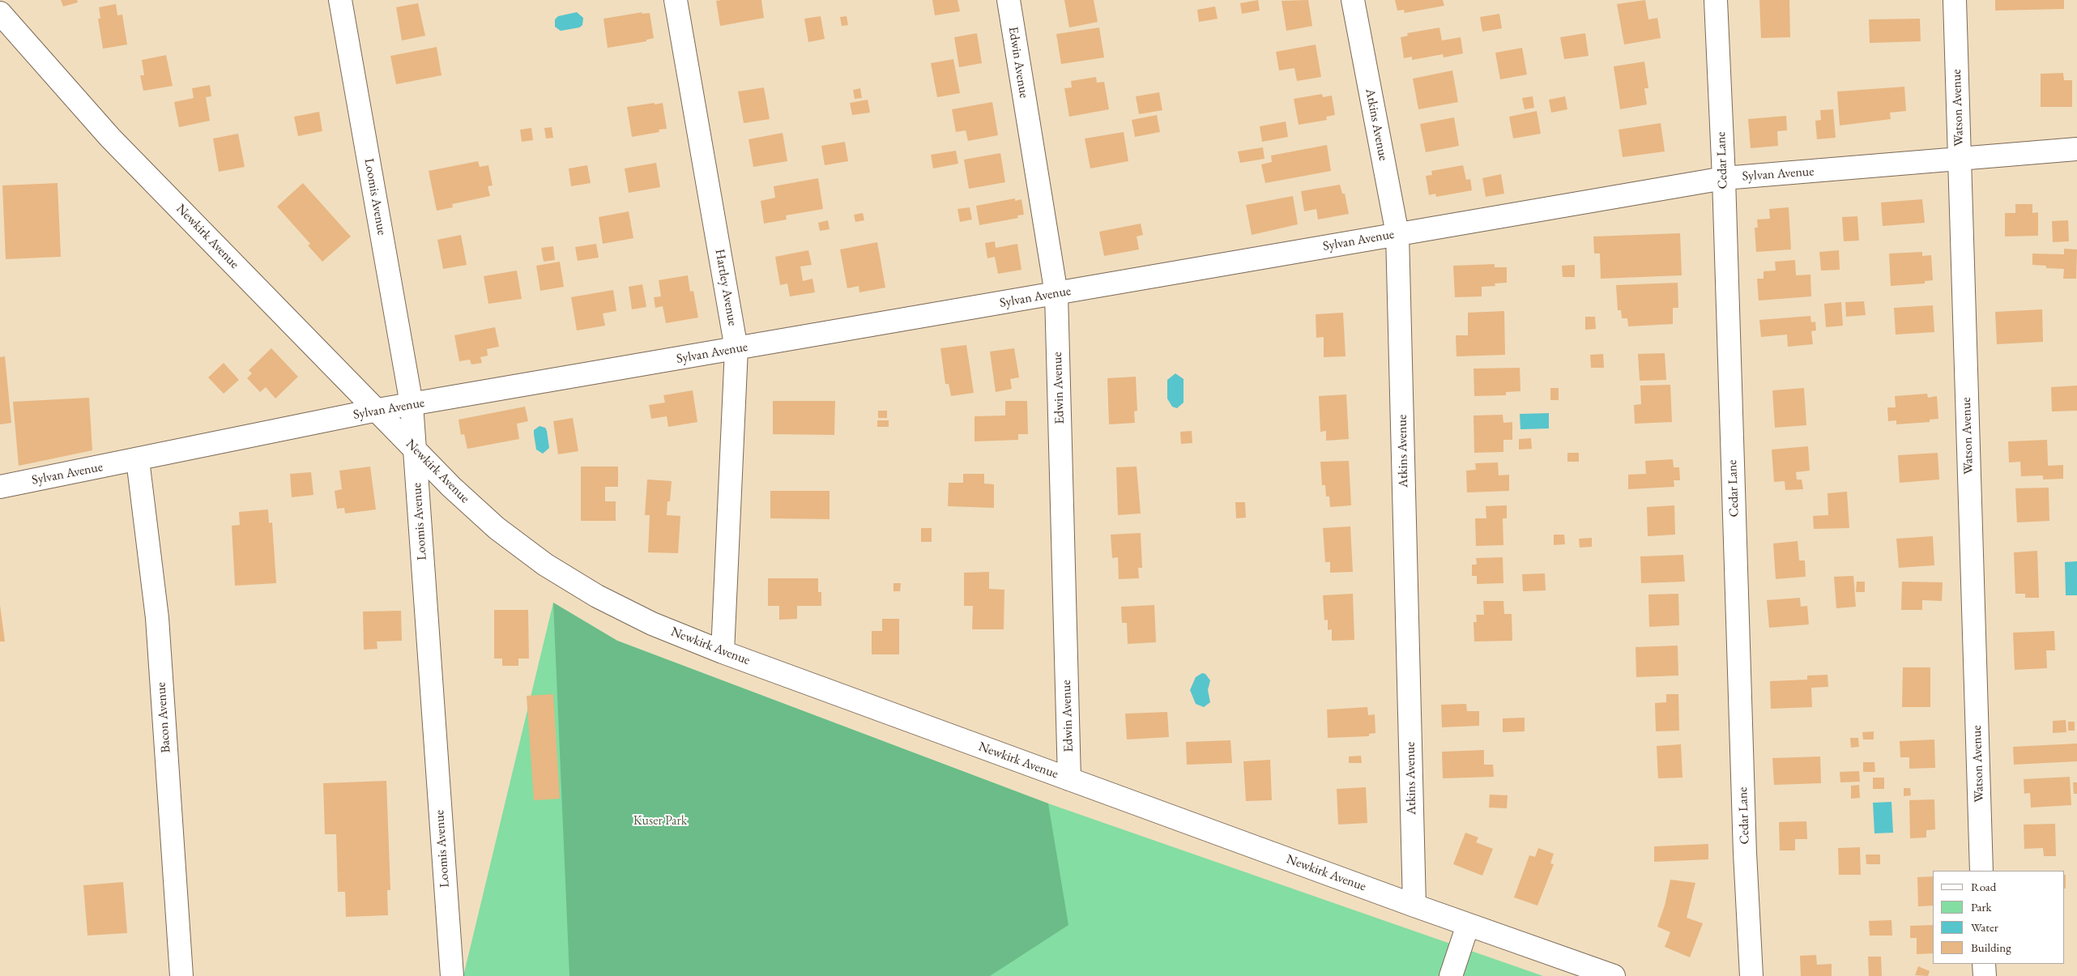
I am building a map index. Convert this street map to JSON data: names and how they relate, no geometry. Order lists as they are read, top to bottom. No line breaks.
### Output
{"streets":{"street":["Edwin Avenue","Watson Avenue","Atkins Avenue","Cedar Lane","Sylvan Avenue","Loomis Avenue","Newkirk Avenue","Hartley Avenue","Bacon Avenue"]},"crossings":[["Edwin Avenue","Sylvan Avenue"],["Edwin Avenue","Newkirk Avenue"],["Watson Avenue","Sylvan Avenue"],["Atkins Avenue","Sylvan Avenue"],["Atkins Avenue","Newkirk Avenue"],["Cedar Lane","Sylvan Avenue"],["Sylvan Avenue","Loomis Avenue"],["Sylvan Avenue","Newkirk Avenue"],["Sylvan Avenue","Hartley Avenue"],["Sylvan Avenue","Bacon Avenue"],["Loomis Avenue","Newkirk Avenue"],["Newkirk Avenue","Hartley Avenue"]],"parks":["Kuser Park"],"legend":["Road","Park","Water","Building"]}
